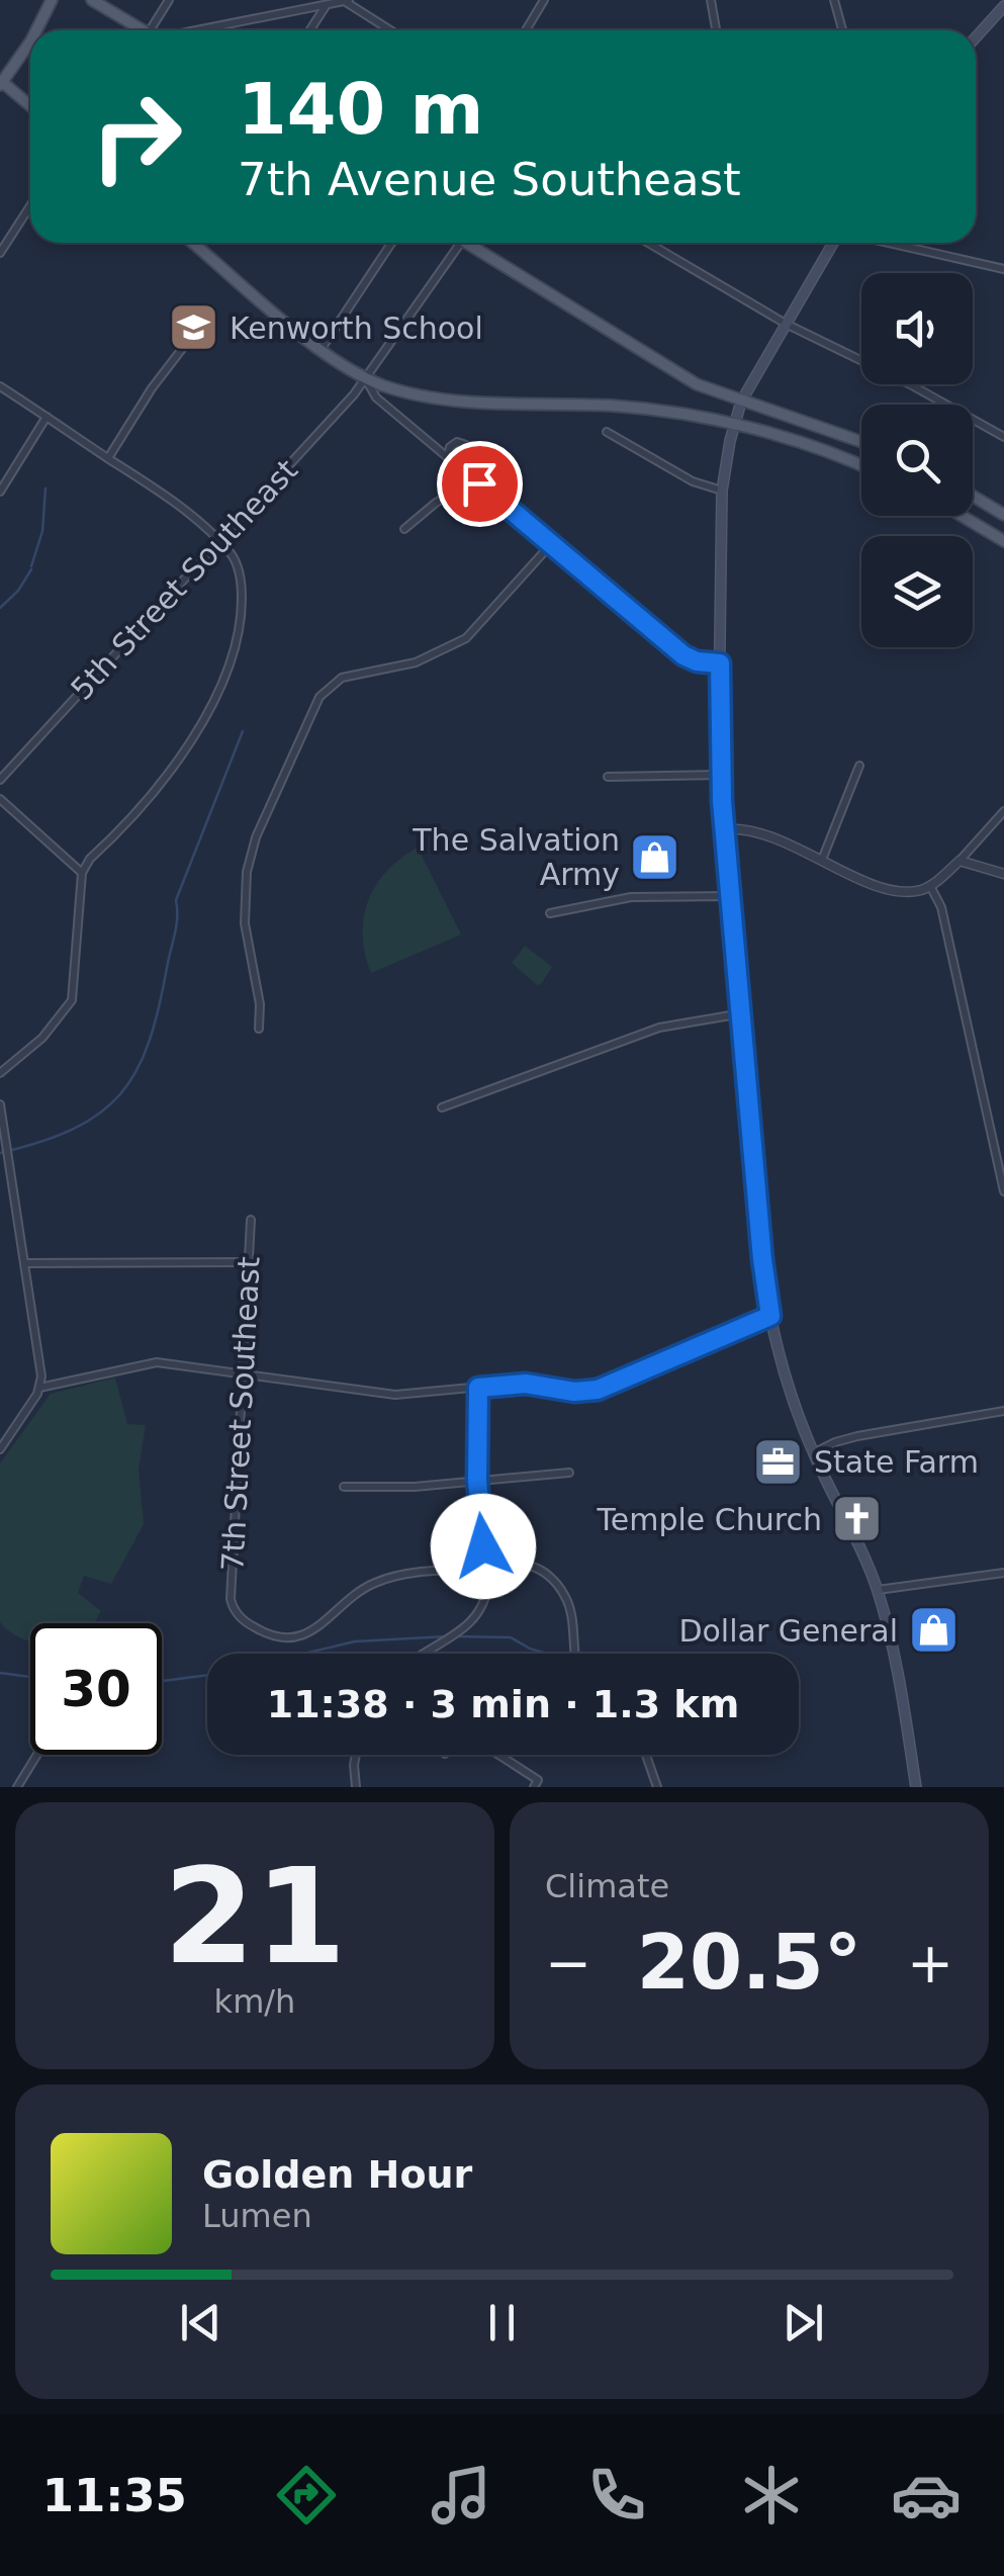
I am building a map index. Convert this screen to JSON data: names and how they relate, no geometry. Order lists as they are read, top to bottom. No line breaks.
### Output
{"streets":{"street":["5th Street Southeast","7th Street Southeast"]},"places":{"school or university":["Kenworth School"],"shop":["The Salvation Army","Dollar General"],"office":["State Farm"],"church":["Temple Church"]},"page":{"turn":["140 m","7th Avenue Southeast"],"limit":"30","trip":"11:38 · 3 min · 1.3 km","tile":[["21","km/h"],"Climate"],"heat":["−","20.5°","+"],"song":["Golden Hour","Lumen"],"tabs":"11:35"}}
